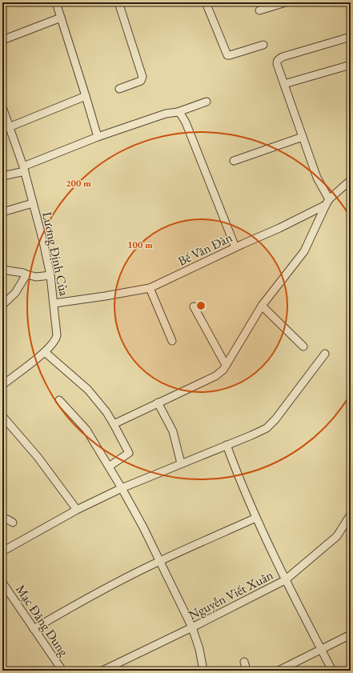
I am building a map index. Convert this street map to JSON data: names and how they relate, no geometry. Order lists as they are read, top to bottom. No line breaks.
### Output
{"streets":{"street":["Bế Văn Đàn","Lương Định Của","Nguyễn Viết Xuân","Mạc Đăng Dung"]},"crossings":[["Bế Văn Đàn","Lương Định Của"]],"rings":["200 m","100 m"]}
